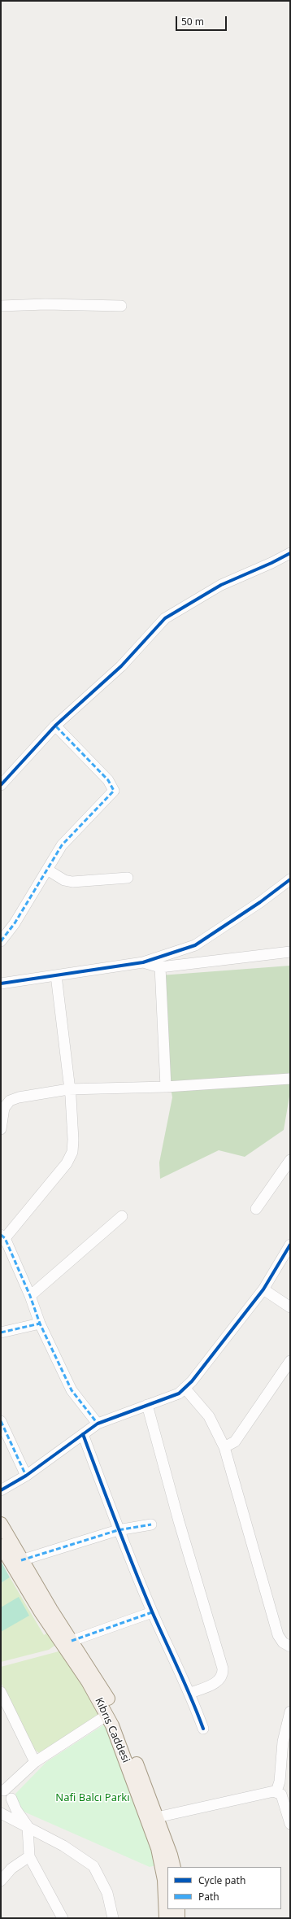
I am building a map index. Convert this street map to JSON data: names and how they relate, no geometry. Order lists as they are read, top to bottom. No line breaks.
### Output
{"streets":{"main road":["Kıbrıs Caddesi"]},"parks":["Nafi Balcı Parkı"],"legend":["Cycle path","Path"],"scale_bar":"50 m"}
